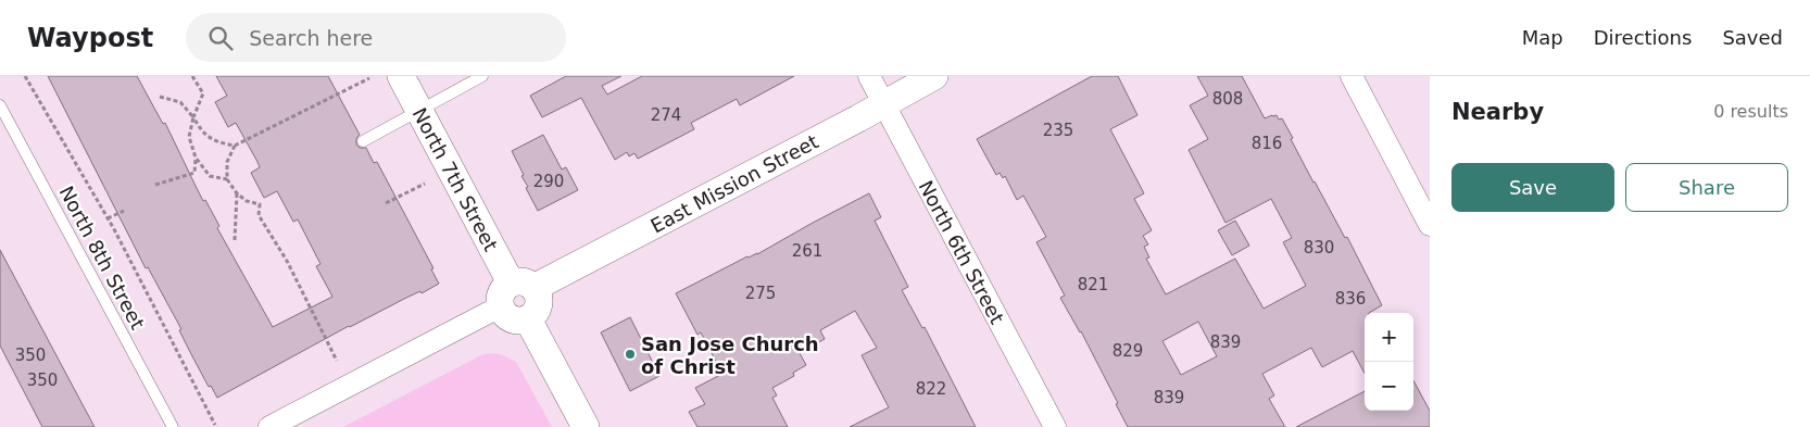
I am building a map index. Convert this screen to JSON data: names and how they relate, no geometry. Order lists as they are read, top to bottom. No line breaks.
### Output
{"streets":{"street":["North 7th Street","East Mission Street","North 6th Street"],"lane":["North 8th Street"]},"crossings":[["North 7th Street","East Mission Street"],["East Mission Street","North 6th Street"]],"places":["San Jose Church of Christ"],"house_numbers":["808","274","235","816","290","830","261","821","275","836","839","829","350","350","822","839"],"page":{"header":"Waypost","search":"Search here","nav":["Map","Directions","Saved"],"heading":["Nearby","0 results"],"buttons":["Save","Share"],"map_buttons":["+","−"]}}
